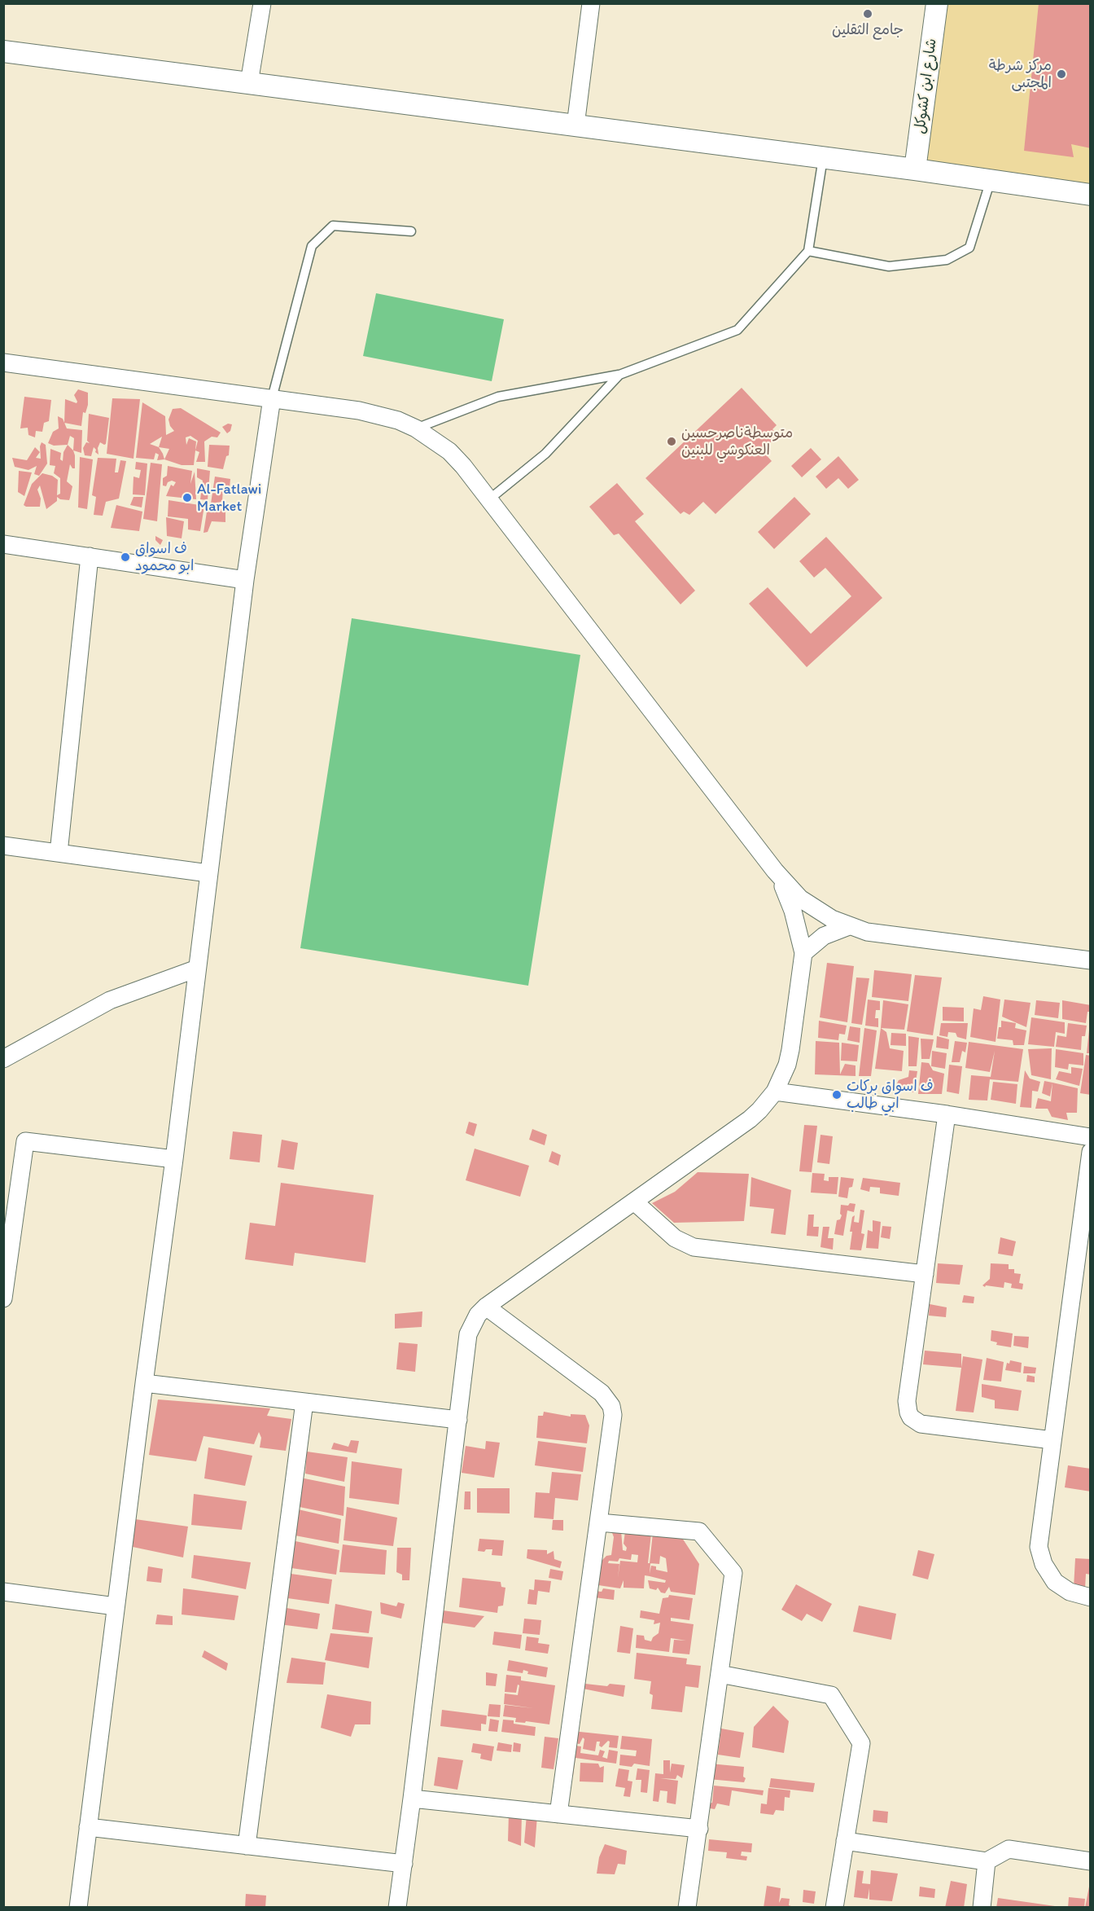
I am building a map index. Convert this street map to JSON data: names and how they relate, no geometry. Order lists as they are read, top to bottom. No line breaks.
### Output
{"streets":{"street":["شارع ابن كشوكل"]},"places":["جامع الثقلين","مركز شرطة المجتبى","متوسطةناصرحسين العنكوشي للبنين","Al-Fatlawi Market","ف اسواق ابو محمود","ف اسواق بركات ابي طالب"]}
